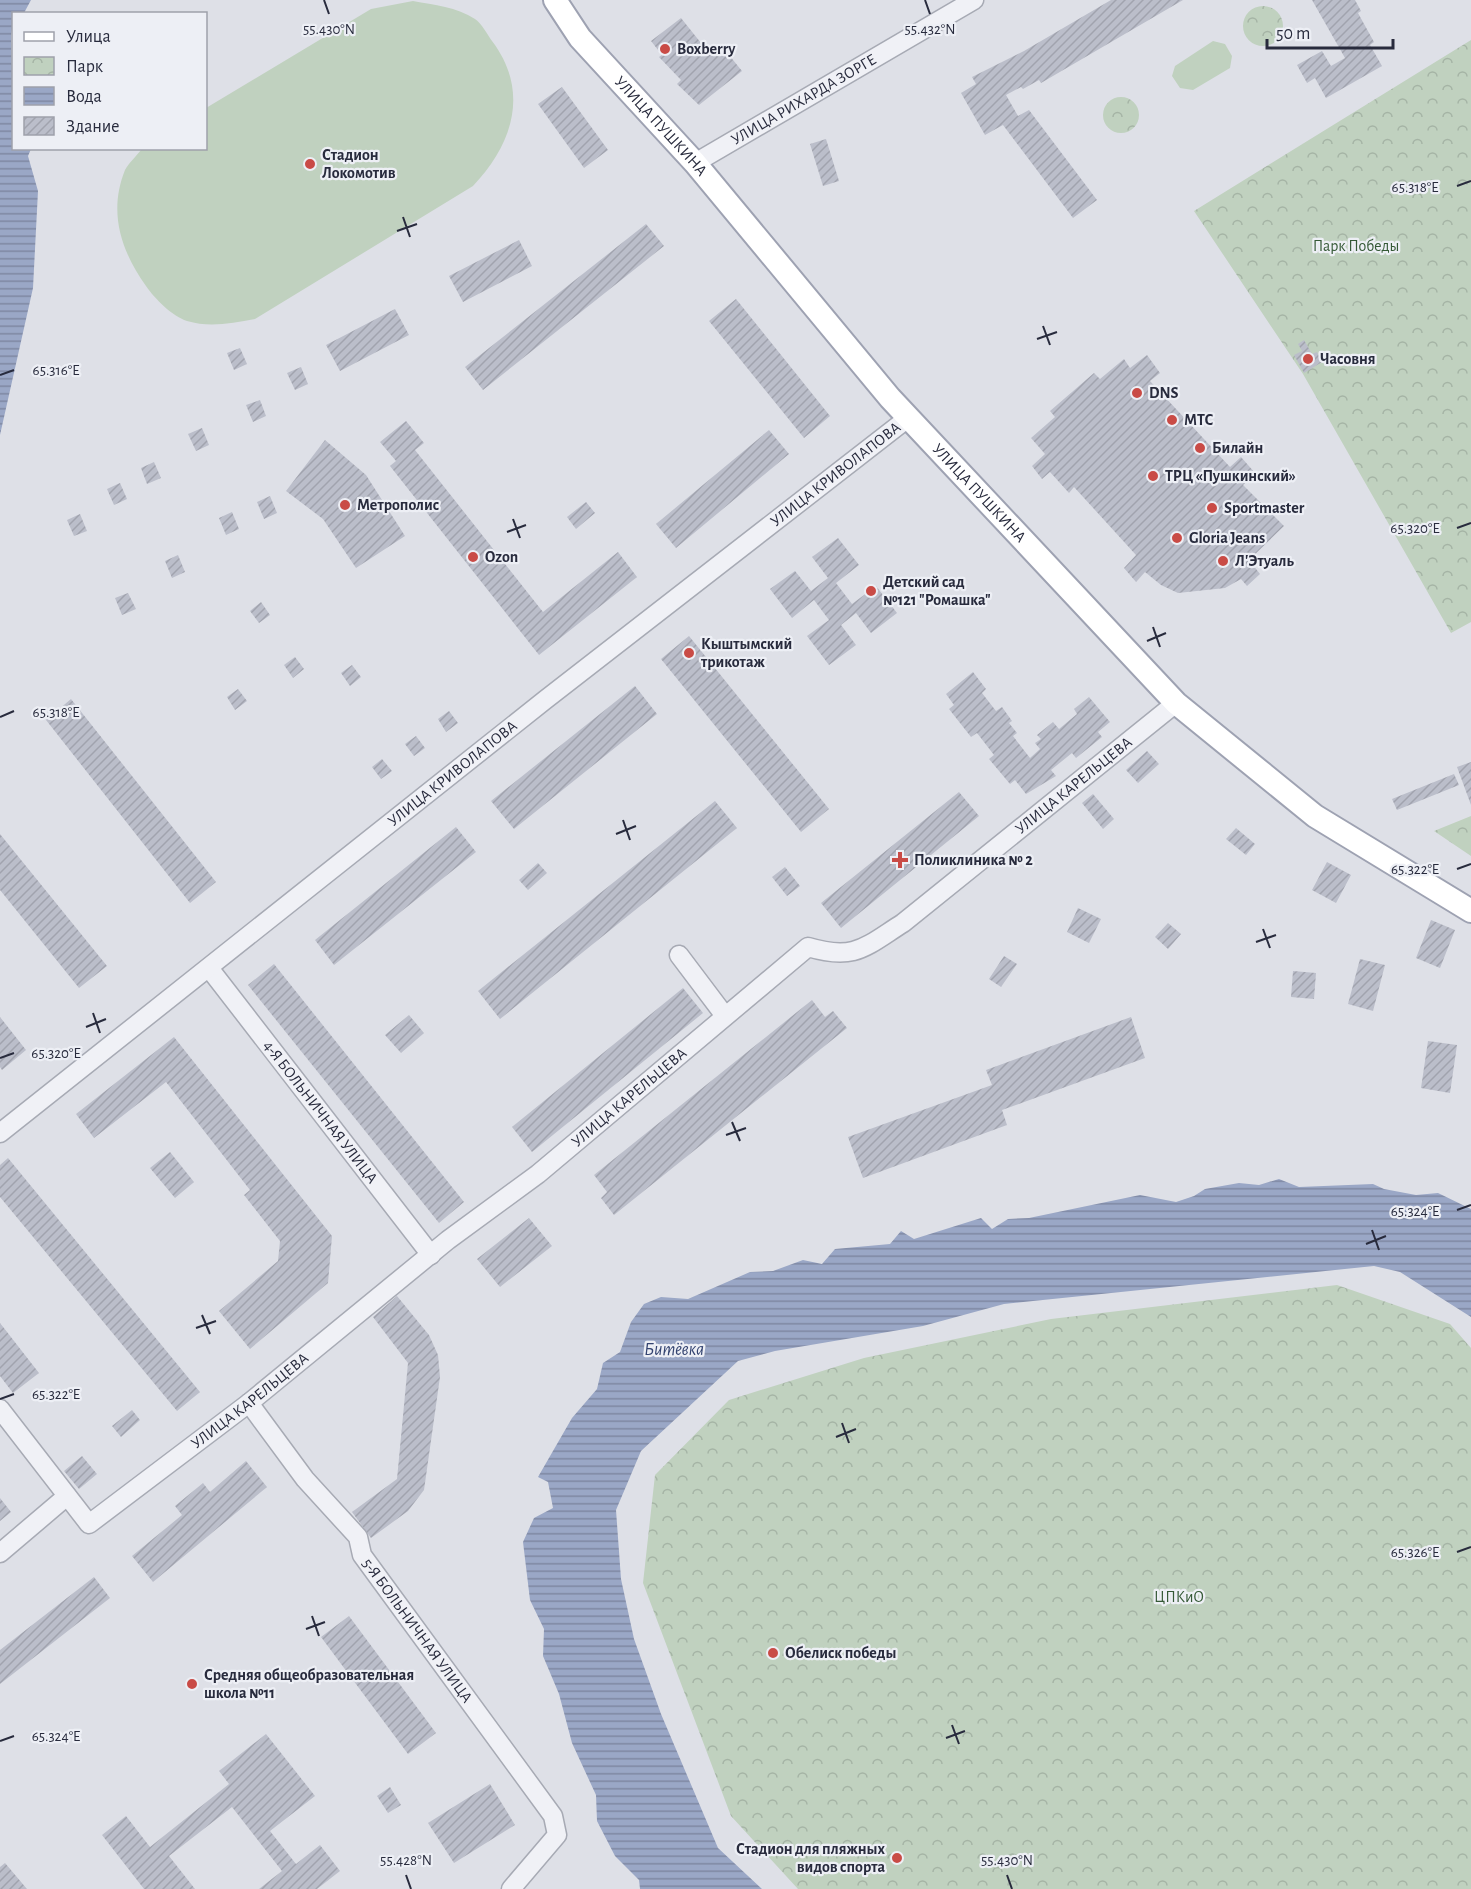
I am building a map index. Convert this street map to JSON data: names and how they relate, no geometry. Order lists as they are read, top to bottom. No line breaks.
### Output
{"streets":{"main road":["УЛИЦА ПУШКИНА"],"street":["УЛИЦА РИХАРДА ЗОРГЕ","УЛИЦА КРИВОЛАПОВА","УЛИЦА КАРЕЛЬЦЕВА","4-Я БОЛЬНИЧНАЯ УЛИЦА","5-Я БОЛЬНИЧНАЯ УЛИЦА"]},"crossings":[["УЛИЦА РИХАРДА ЗОРГЕ","УЛИЦА ПУШКИНА"],["УЛИЦА ПУШКИНА","УЛИЦА КРИВОЛАПОВА"],["УЛИЦА ПУШКИНА","УЛИЦА КАРЕЛЬЦЕВА"],["УЛИЦА КРИВОЛАПОВА","4-Я БОЛЬНИЧНАЯ УЛИЦА"],["УЛИЦА КАРЕЛЬЦЕВА","4-Я БОЛЬНИЧНАЯ УЛИЦА"],["УЛИЦА КАРЕЛЬЦЕВА","5-Я БОЛЬНИЧНАЯ УЛИЦА"]],"water":["Битёвка"],"parks":["Парк Победы","ЦПКиО"],"places":{"other":["Boxberry","Стадион Локомотив","Часовня","DNS","МТС","Билайн","ТРЦ «Пушкинский»","Метрополис","Sportmaster","Gloria Jeans","Ozon","Л'Этуаль","Детский сад №121 \"Ромашка\"","Кыштымский трикотаж","Обелиск победы","Средняя общеобразовательная школа №11","Стадион для пляжных видов спорта"],"health":["Поликлиника № 2"]},"legend":["Улица","Парк","Вода","Здание"],"scale_bar":"50 m","coordinates":["55.430°N","55.432°N","65.318°E","65.316°E","65.320°E","65.322°E","65.324°E","65.326°E","55.428°N"]}
